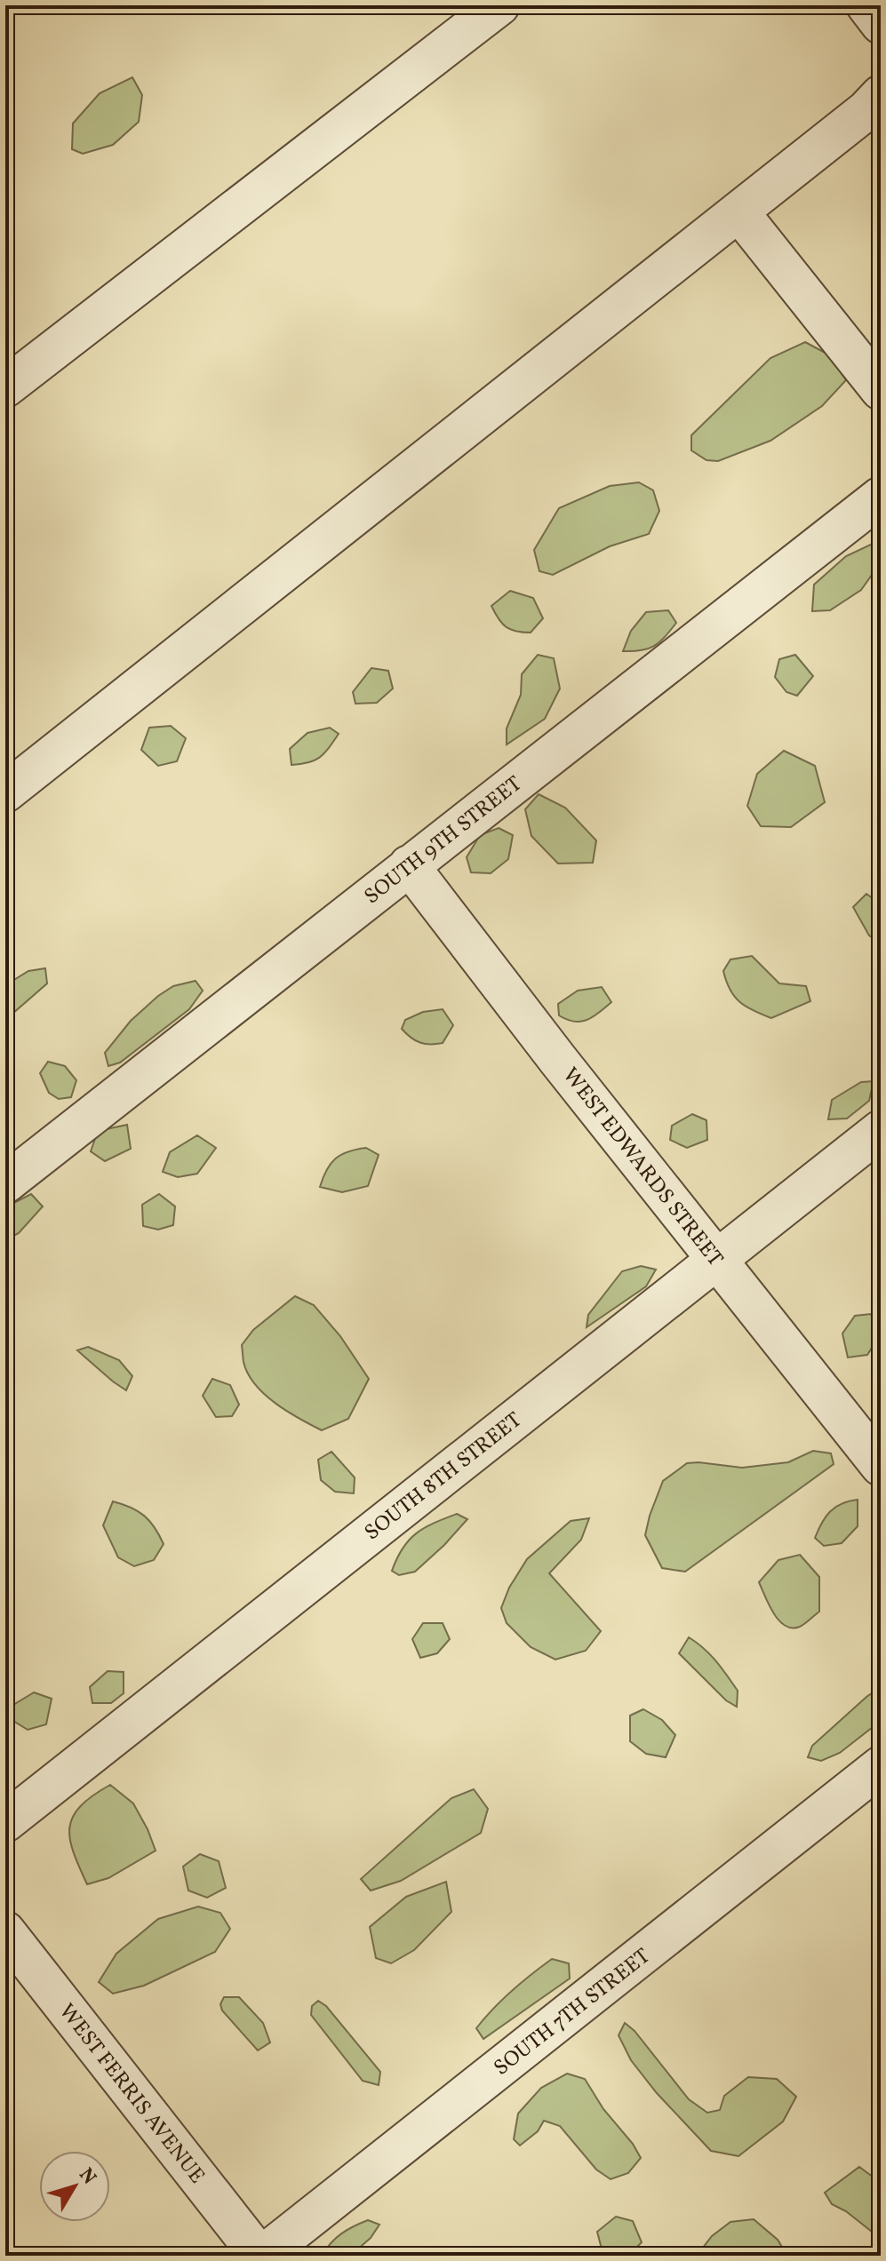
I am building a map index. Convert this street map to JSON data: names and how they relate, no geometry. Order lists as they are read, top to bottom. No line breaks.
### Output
{"streets":{"street":["SOUTH 9TH STREET","WEST EDWARDS STREET","SOUTH 8TH STREET","SOUTH 7TH STREET","WEST FERRIS AVENUE"]},"crossings":[["SOUTH 9TH STREET","WEST EDWARDS STREET"],["WEST EDWARDS STREET","SOUTH 8TH STREET"],["SOUTH 7TH STREET","WEST FERRIS AVENUE"]],"north":"top right"}
